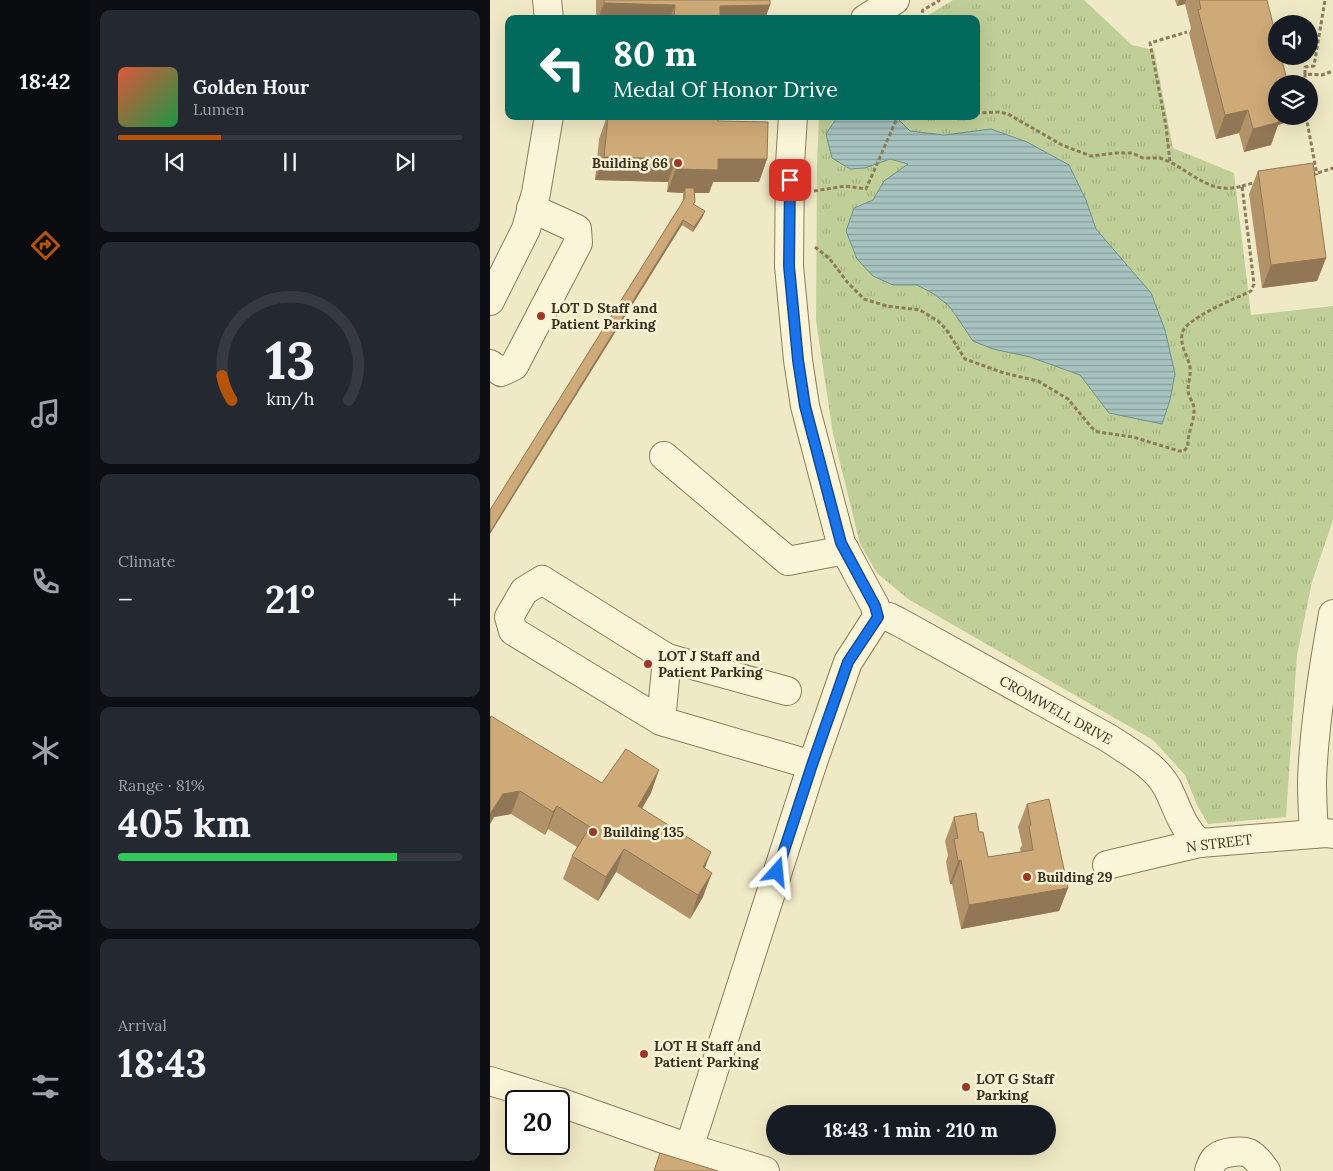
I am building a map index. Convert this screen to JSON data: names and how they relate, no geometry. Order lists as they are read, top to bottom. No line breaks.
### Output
{"streets":{"street":["CROMWELL DRIVE","N STREET"]},"crossings":[["CROMWELL DRIVE","N STREET"]],"places":["Building 66","LOT D Staff and Patient Parking","LOT J Staff and Patient Parking","Building 135","Building 29","LOT H Staff and Patient Parking","LOT G Staff Parking"],"page":{"tabs":"18:42","turn":["80 m","Medal Of Honor Drive"],"song":["Golden Hour","Lumen"],"tile":["Climate",["Range · 81%","405 km"],["Arrival","18:43"]],"heat":["−","21°","+"],"limit":"20","trip":"18:43 · 1 min · 210 m","gauge":["13","km/h"]}}
